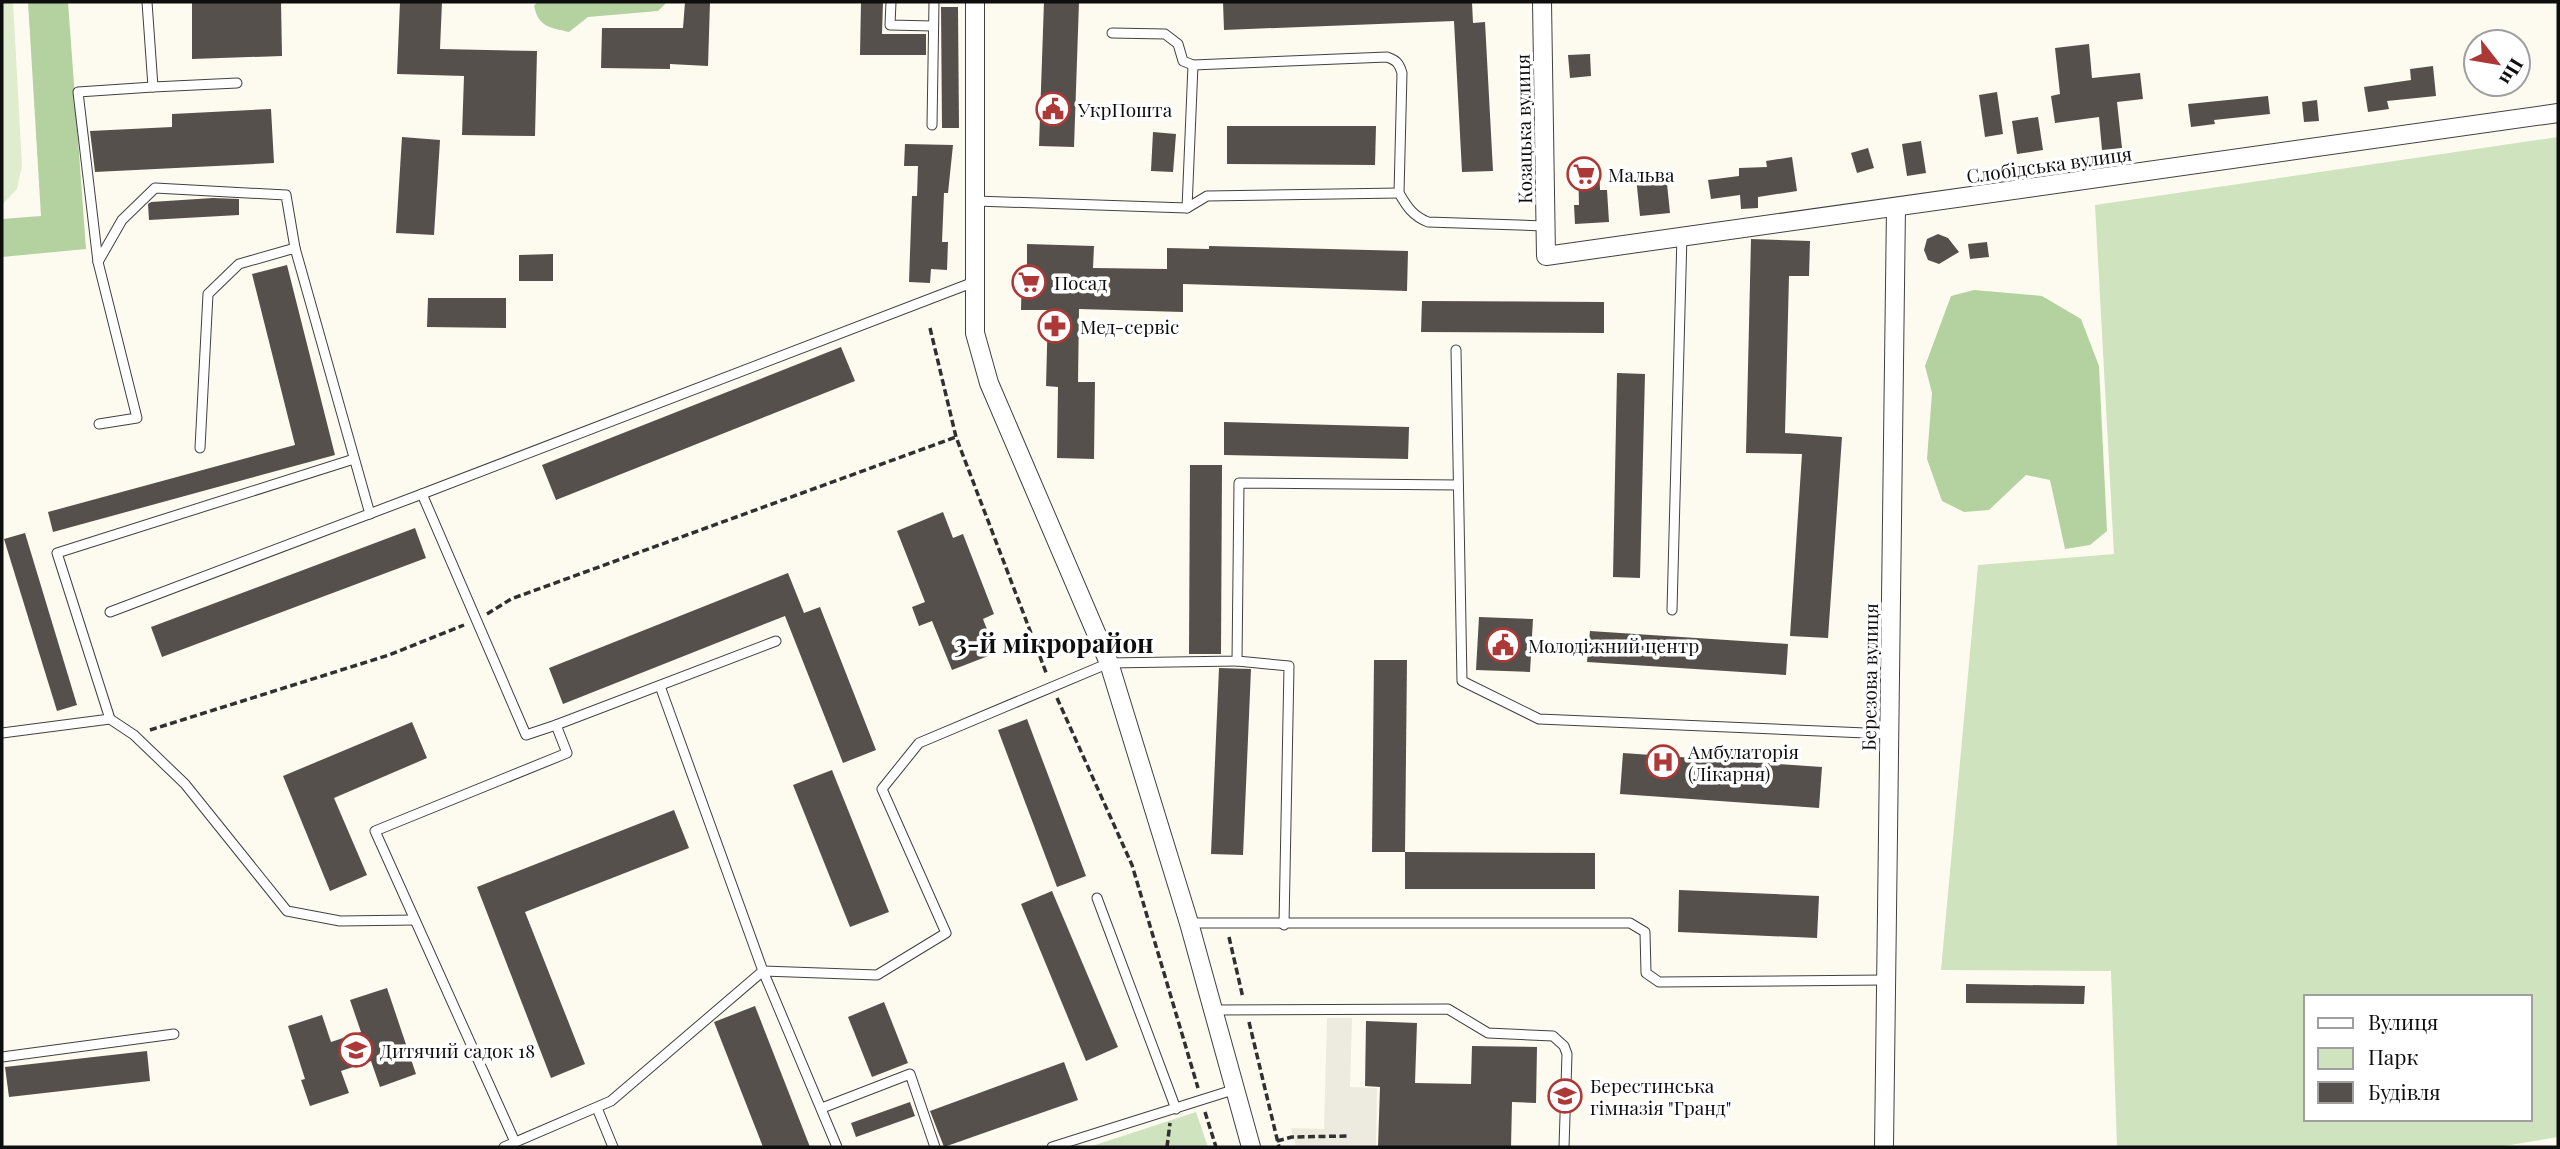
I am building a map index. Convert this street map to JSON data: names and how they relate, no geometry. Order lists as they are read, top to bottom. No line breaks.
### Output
{"streets":{"street":["Козацька вулиця","Слобідська вулиця","Березова вулиця"]},"crossings":[["Козацька вулиця","Слобідська вулиця"],["Слобідська вулиця","Березова вулиця"]],"districts":["3-й мікрорайон"],"places":{"public building":["УкрПошта","Молодіжний центр"],"supermarket":["Мальва","Посад"],"pharmacy":["Мед-сервіс"],"hospital":["Амбулаторія (Лікарня)"],"school or university":["Дитячий садок 18","Берестинська гімназія \"Гранд\""]},"legend":["Вулиця","Парк","Будівля"],"north":"bottom right"}
